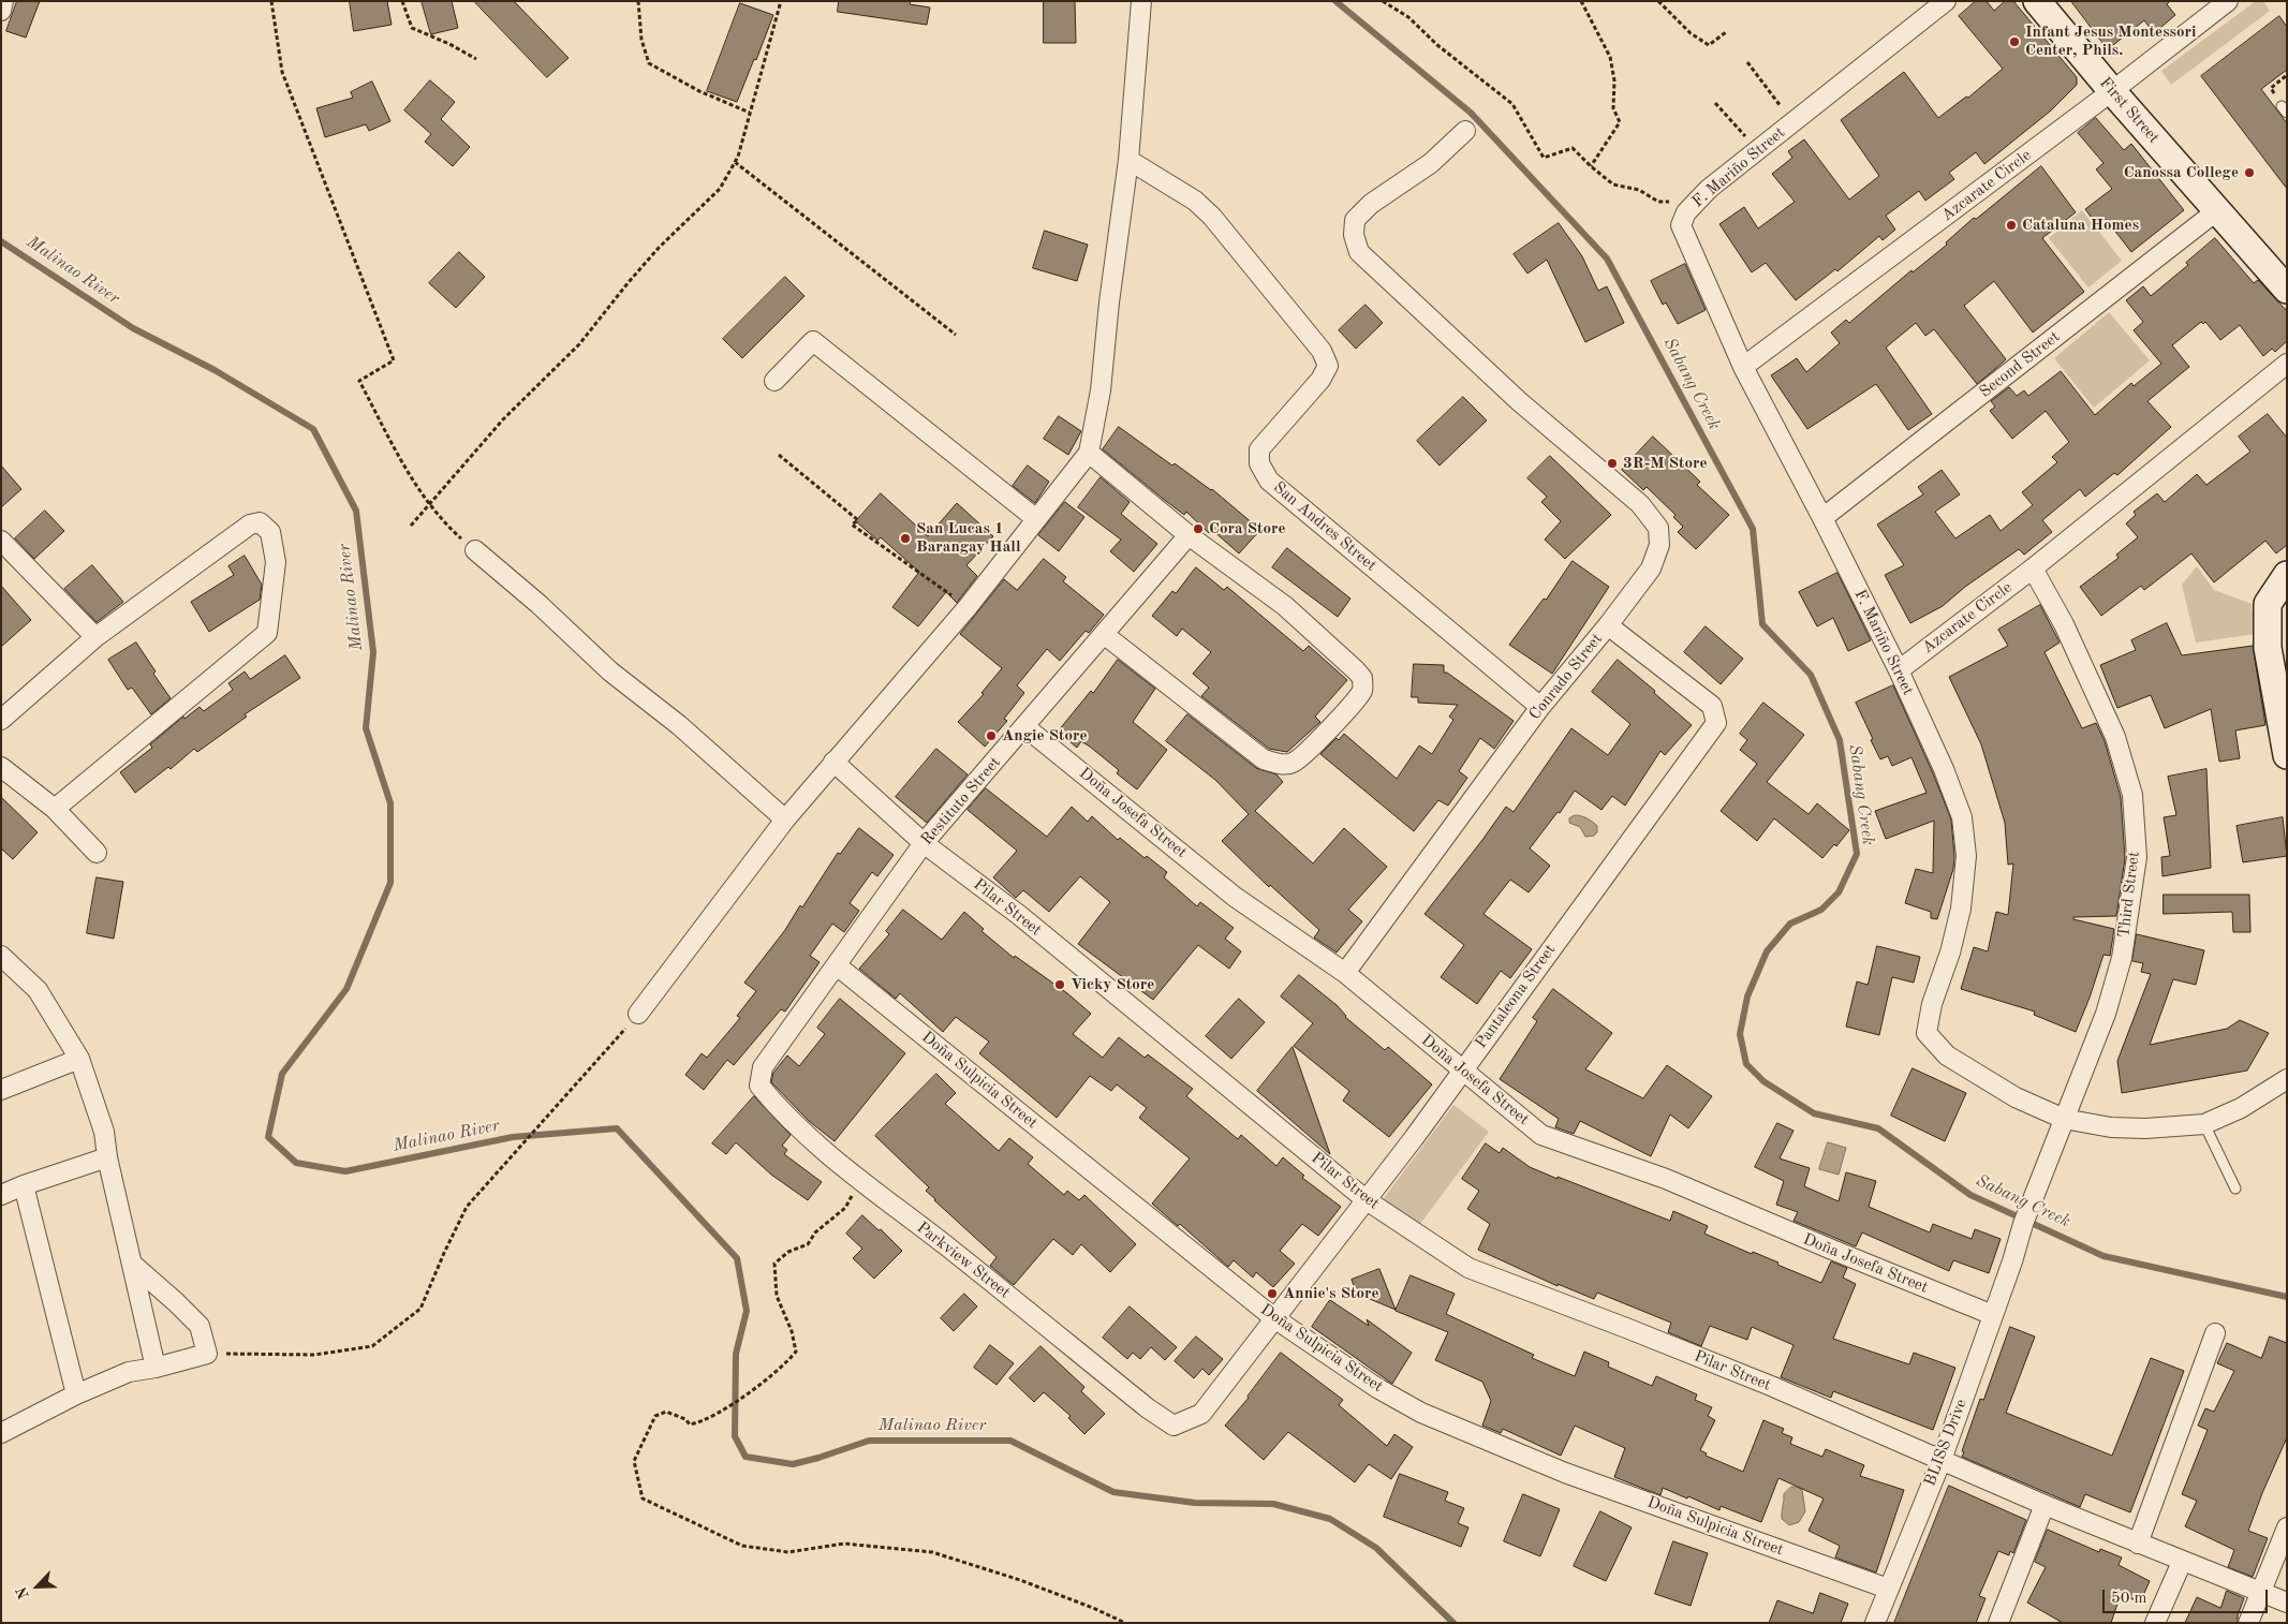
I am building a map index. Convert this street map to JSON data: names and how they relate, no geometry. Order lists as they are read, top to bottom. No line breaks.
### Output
{"streets":{"street":["First Street","F. Mariño Street","Azcarate Circle","Second Street","San Andres Street","Conrado Street","Restituto Street","Doña Josefa Street","Third Street","Pilar Street","Pantaleona Street","Doña Sulpicia Street","Parkview Street","BLISS Drive"]},"crossings":[["First Street","Azcarate Circle"],["First Street","Second Street"],["F. Mariño Street","Azcarate Circle"],["F. Mariño Street","Second Street"],["F. Mariño Street","Third Street"],["Azcarate Circle","Third Street"],["San Andres Street","Conrado Street"],["Conrado Street","Doña Josefa Street"],["Conrado Street","Pantaleona Street"],["Restituto Street","Doña Josefa Street"],["Restituto Street","Pilar Street"],["Restituto Street","Doña Sulpicia Street"],["Restituto Street","Parkview Street"],["Doña Josefa Street","Pantaleona Street"],["Doña Josefa Street","BLISS Drive"],["Third Street","BLISS Drive"],["Pilar Street","Pantaleona Street"],["Pilar Street","BLISS Drive"],["Pantaleona Street","Doña Sulpicia Street"],["Pantaleona Street","Parkview Street"],["Doña Sulpicia Street","BLISS Drive"]],"water":["Malinao River","Sabang Creek"],"places":["Infant Jesus Montessori Center, Phils.","Canossa College","Cataluna Homes","3R-M Store","Cora Store","San Lucas 1 Barangay Hall","Angie Store","Vicky Store","Annie's Store"],"scale_bar":"50 m","north":"bottom left"}
